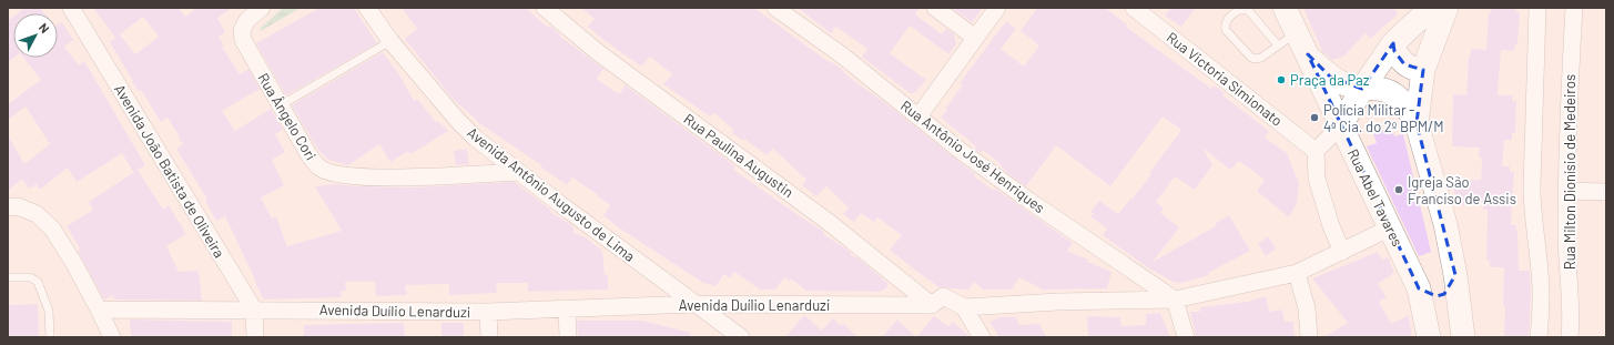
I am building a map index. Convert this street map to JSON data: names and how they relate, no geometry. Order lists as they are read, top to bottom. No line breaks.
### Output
{"streets":{"main road":["Rua Abel Tavares"],"street":["Rua Victoria Simionato","Rua Ângelo Cori","Rua Paulina Augustin","Rua Antônio José Henriques","Avenida João Batista de Oliveira","Rua Milton Dionísio de Medeiros","Avenida Antônio Augusto de Lima","Avenida Duílio Lenarduzi"]},"crossings":[["Rua Ângelo Cori","Avenida Antônio Augusto de Lima"],["Rua Paulina Augustin","Avenida Duílio Lenarduzi"],["Avenida João Batista de Oliveira","Avenida Duílio Lenarduzi"],["Avenida Antônio Augusto de Lima","Avenida Duílio Lenarduzi"]],"places":["Praça da Paz","Polícia Militar - 4ª Cia. do 2º BPM/M","Igreja São Franciso de Assis"],"north":"top right"}
